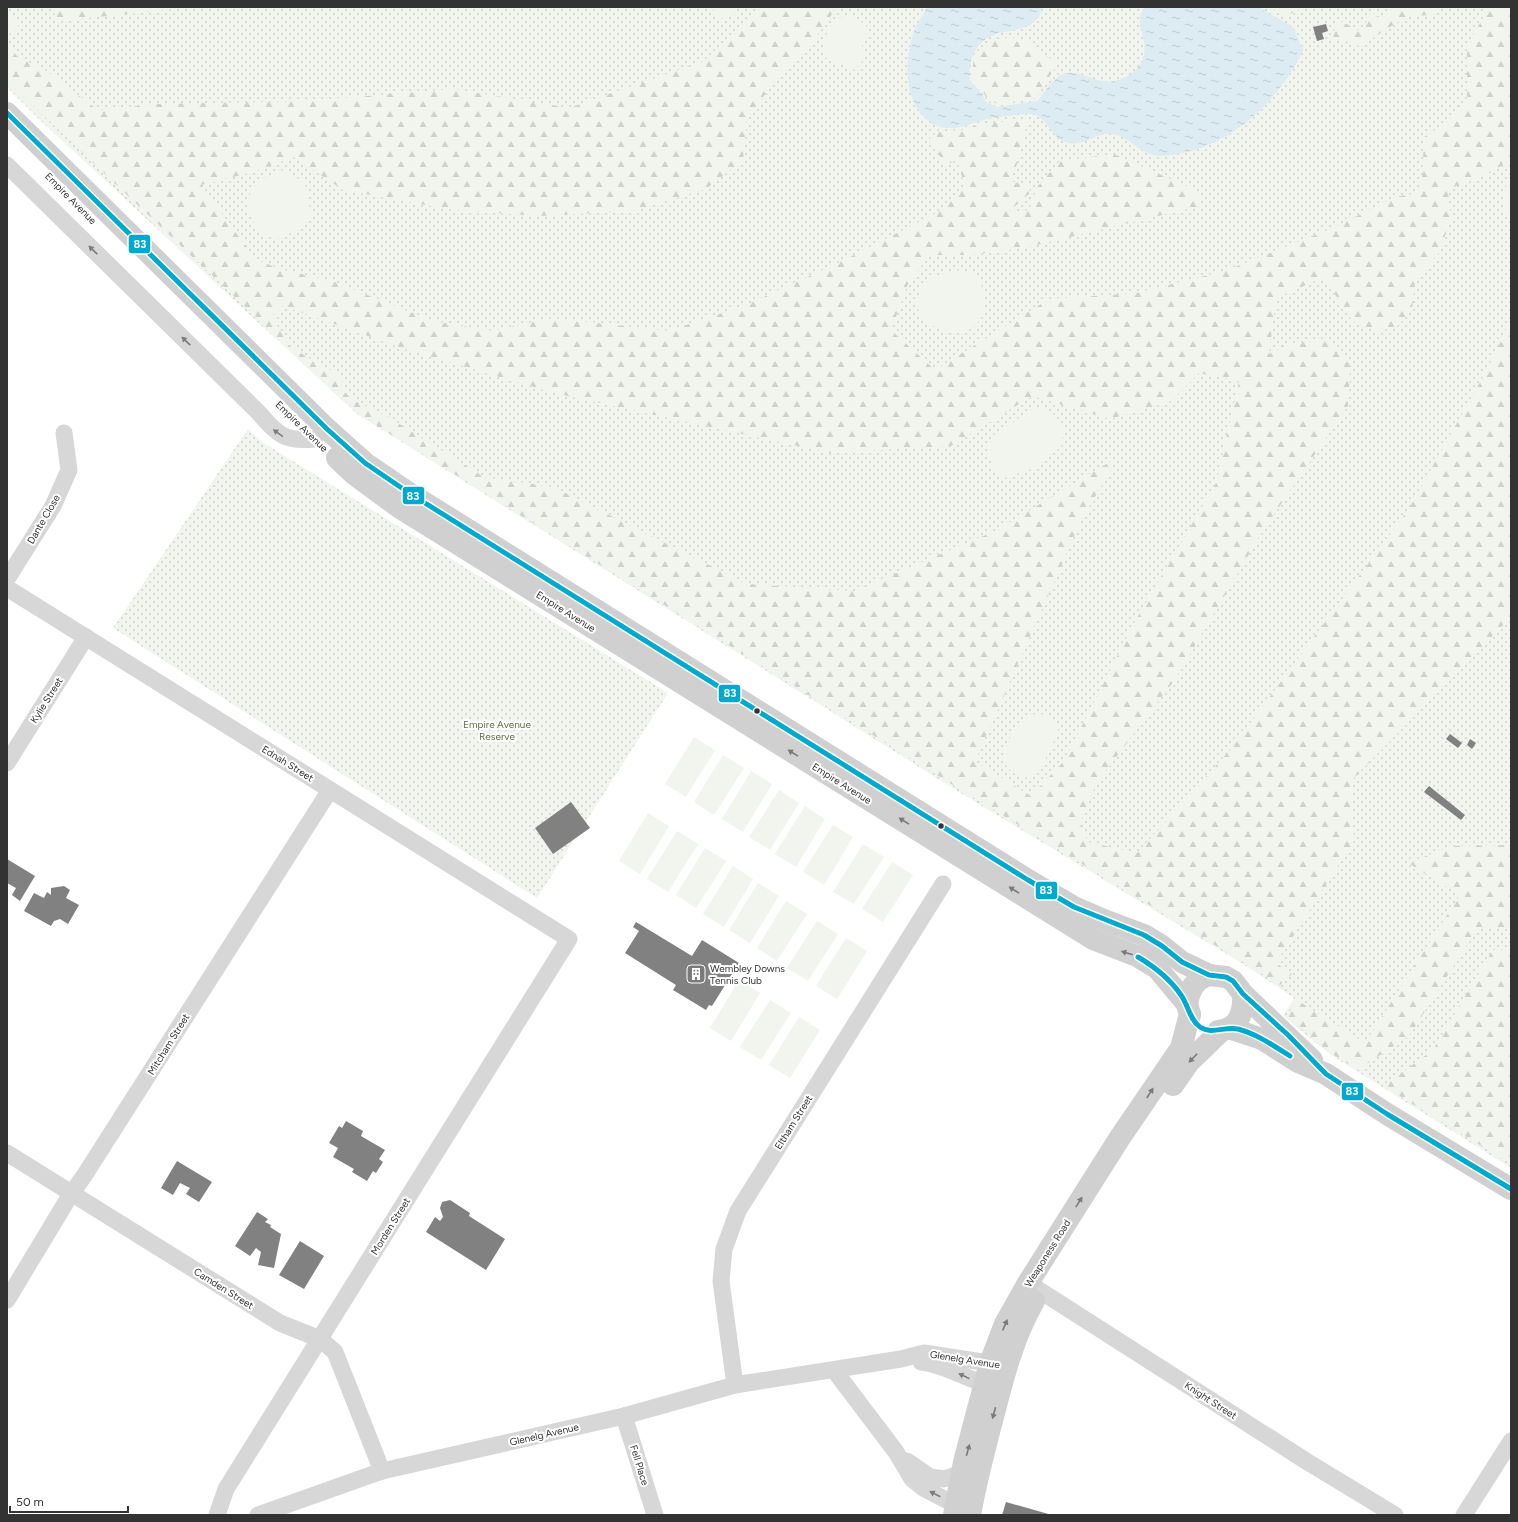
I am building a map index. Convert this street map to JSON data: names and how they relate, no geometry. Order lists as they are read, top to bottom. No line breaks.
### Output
{"streets":{"main road":["Empire Avenue","Weaponess Road"],"street":["Dante Close","Kylie Street","Ednah Street","Mitcham Street","Eltham Street","Morden Street","Camden Street","Glenelg Avenue","Knight Street","Fell Place"]},"crossings":[["Empire Avenue","Weaponess Road"],["Kylie Street","Ednah Street"],["Ednah Street","Mitcham Street"],["Ednah Street","Morden Street"],["Mitcham Street","Camden Street"],["Eltham Street","Glenelg Avenue"],["Morden Street","Camden Street"],["Weaponess Road","Glenelg Avenue"],["Weaponess Road","Knight Street"],["Camden Street","Glenelg Avenue"],["Glenelg Avenue","Fell Place"]],"parks":["Empire Avenue Reserve"],"places":{"building":["Wembley Downs Tennis Club"]},"lines":["transit line 83"],"scale_bar":"50 m"}
